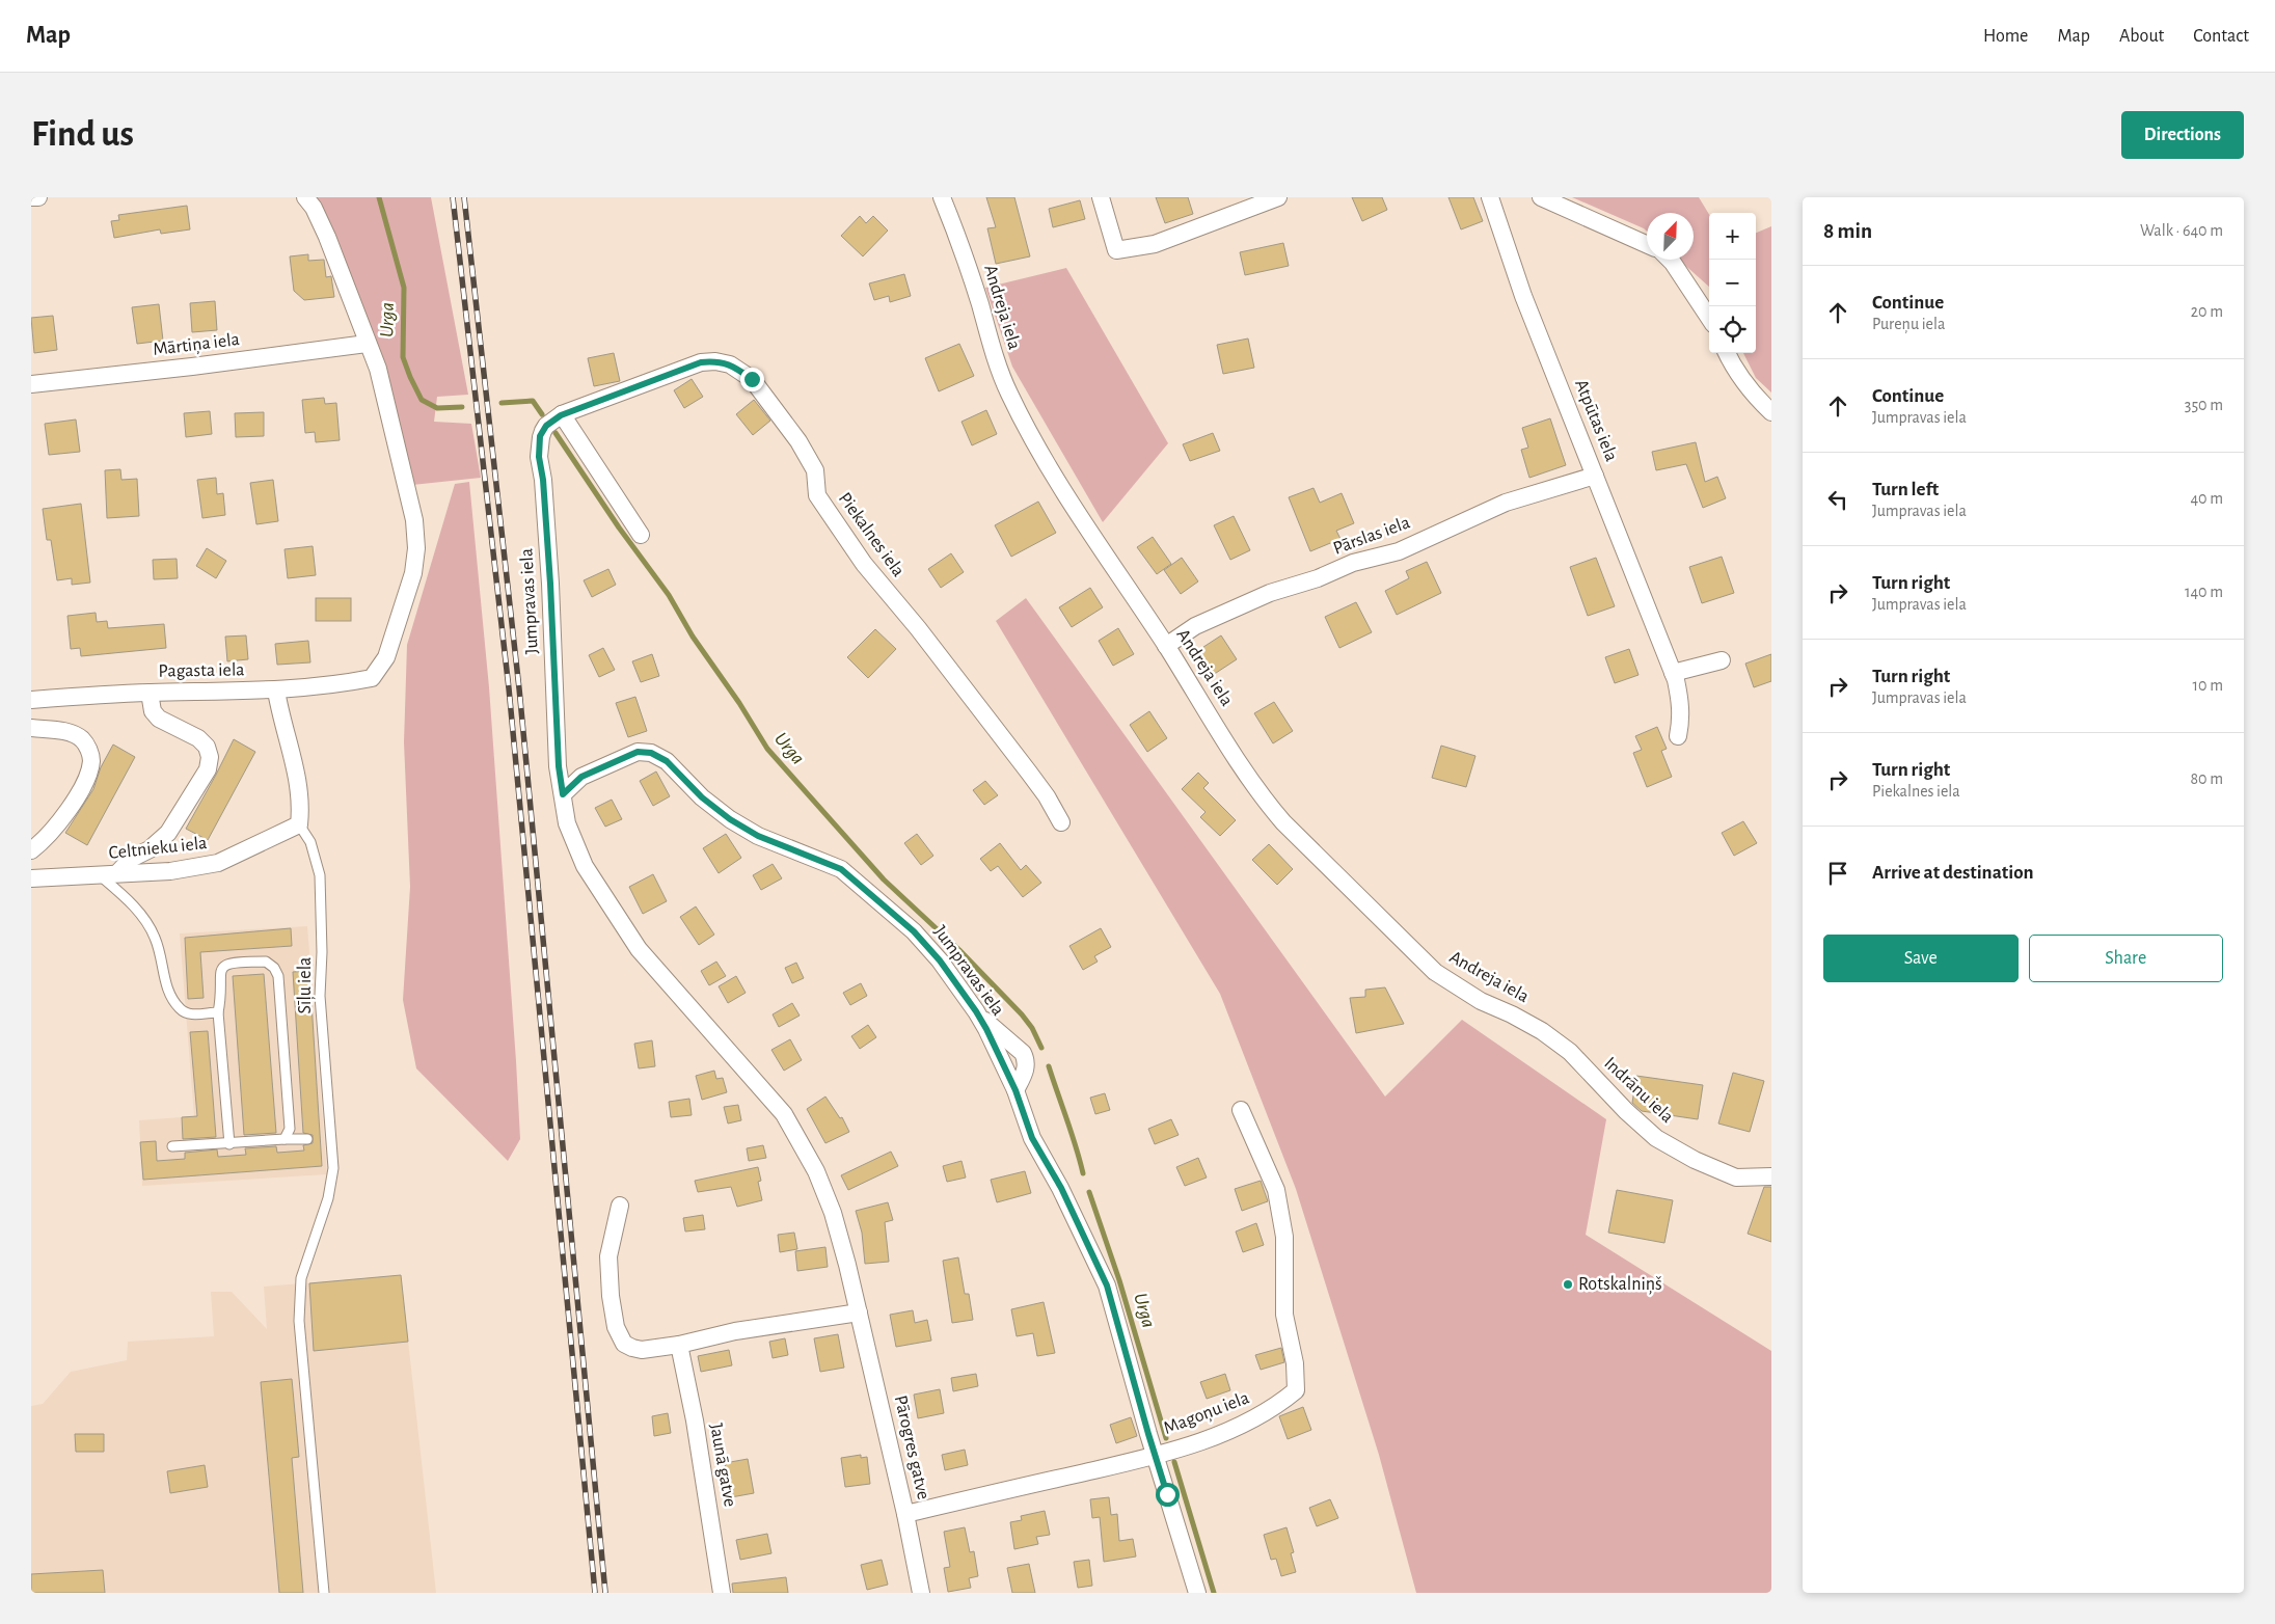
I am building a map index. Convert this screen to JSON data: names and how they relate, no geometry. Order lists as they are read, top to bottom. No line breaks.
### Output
{"streets":{"street":["Andreja iela","Mārtiņa iela","Atpūtas iela","Piekalnes iela","Pārslas iela","Jumpravas iela","Pagasta iela","Celtnieku iela","Indrānu iela","Magoņu iela","Pārogres gatve","Jaunā gatve"],"lane":["Sīļu iela"]},"crossings":[["Andreja iela","Pārslas iela"],["Andreja iela","Indrānu iela"],["Mārtiņa iela","Pagasta iela"],["Atpūtas iela","Pārslas iela"],["Piekalnes iela","Jumpravas iela"],["Jumpravas iela","Magoņu iela"],["Jumpravas iela","Pārogres gatve"],["Celtnieku iela","Sīļu iela"],["Magoņu iela","Pārogres gatve"]],"water":["Urga"],"places":["Rotskalniņš"],"north":"top right","page":{"header":"Map","nav":["Home","Map","About","Contact"],"buttons":["Directions",["Save","Share"]],"title":"Find us","heading":["8 min","Walk · 640 m"],"map_buttons":["+","−"],"list":[["Continue","Pureņu iela","20 m"],["Continue","Jumpravas iela","350 m"],["Turn left","Jumpravas iela","40 m"],["Turn right","Jumpravas iela","140 m"],["Turn right","Jumpravas iela","10 m"],["Turn right","Piekalnes iela","80 m"],"Arrive at destination"]}}
